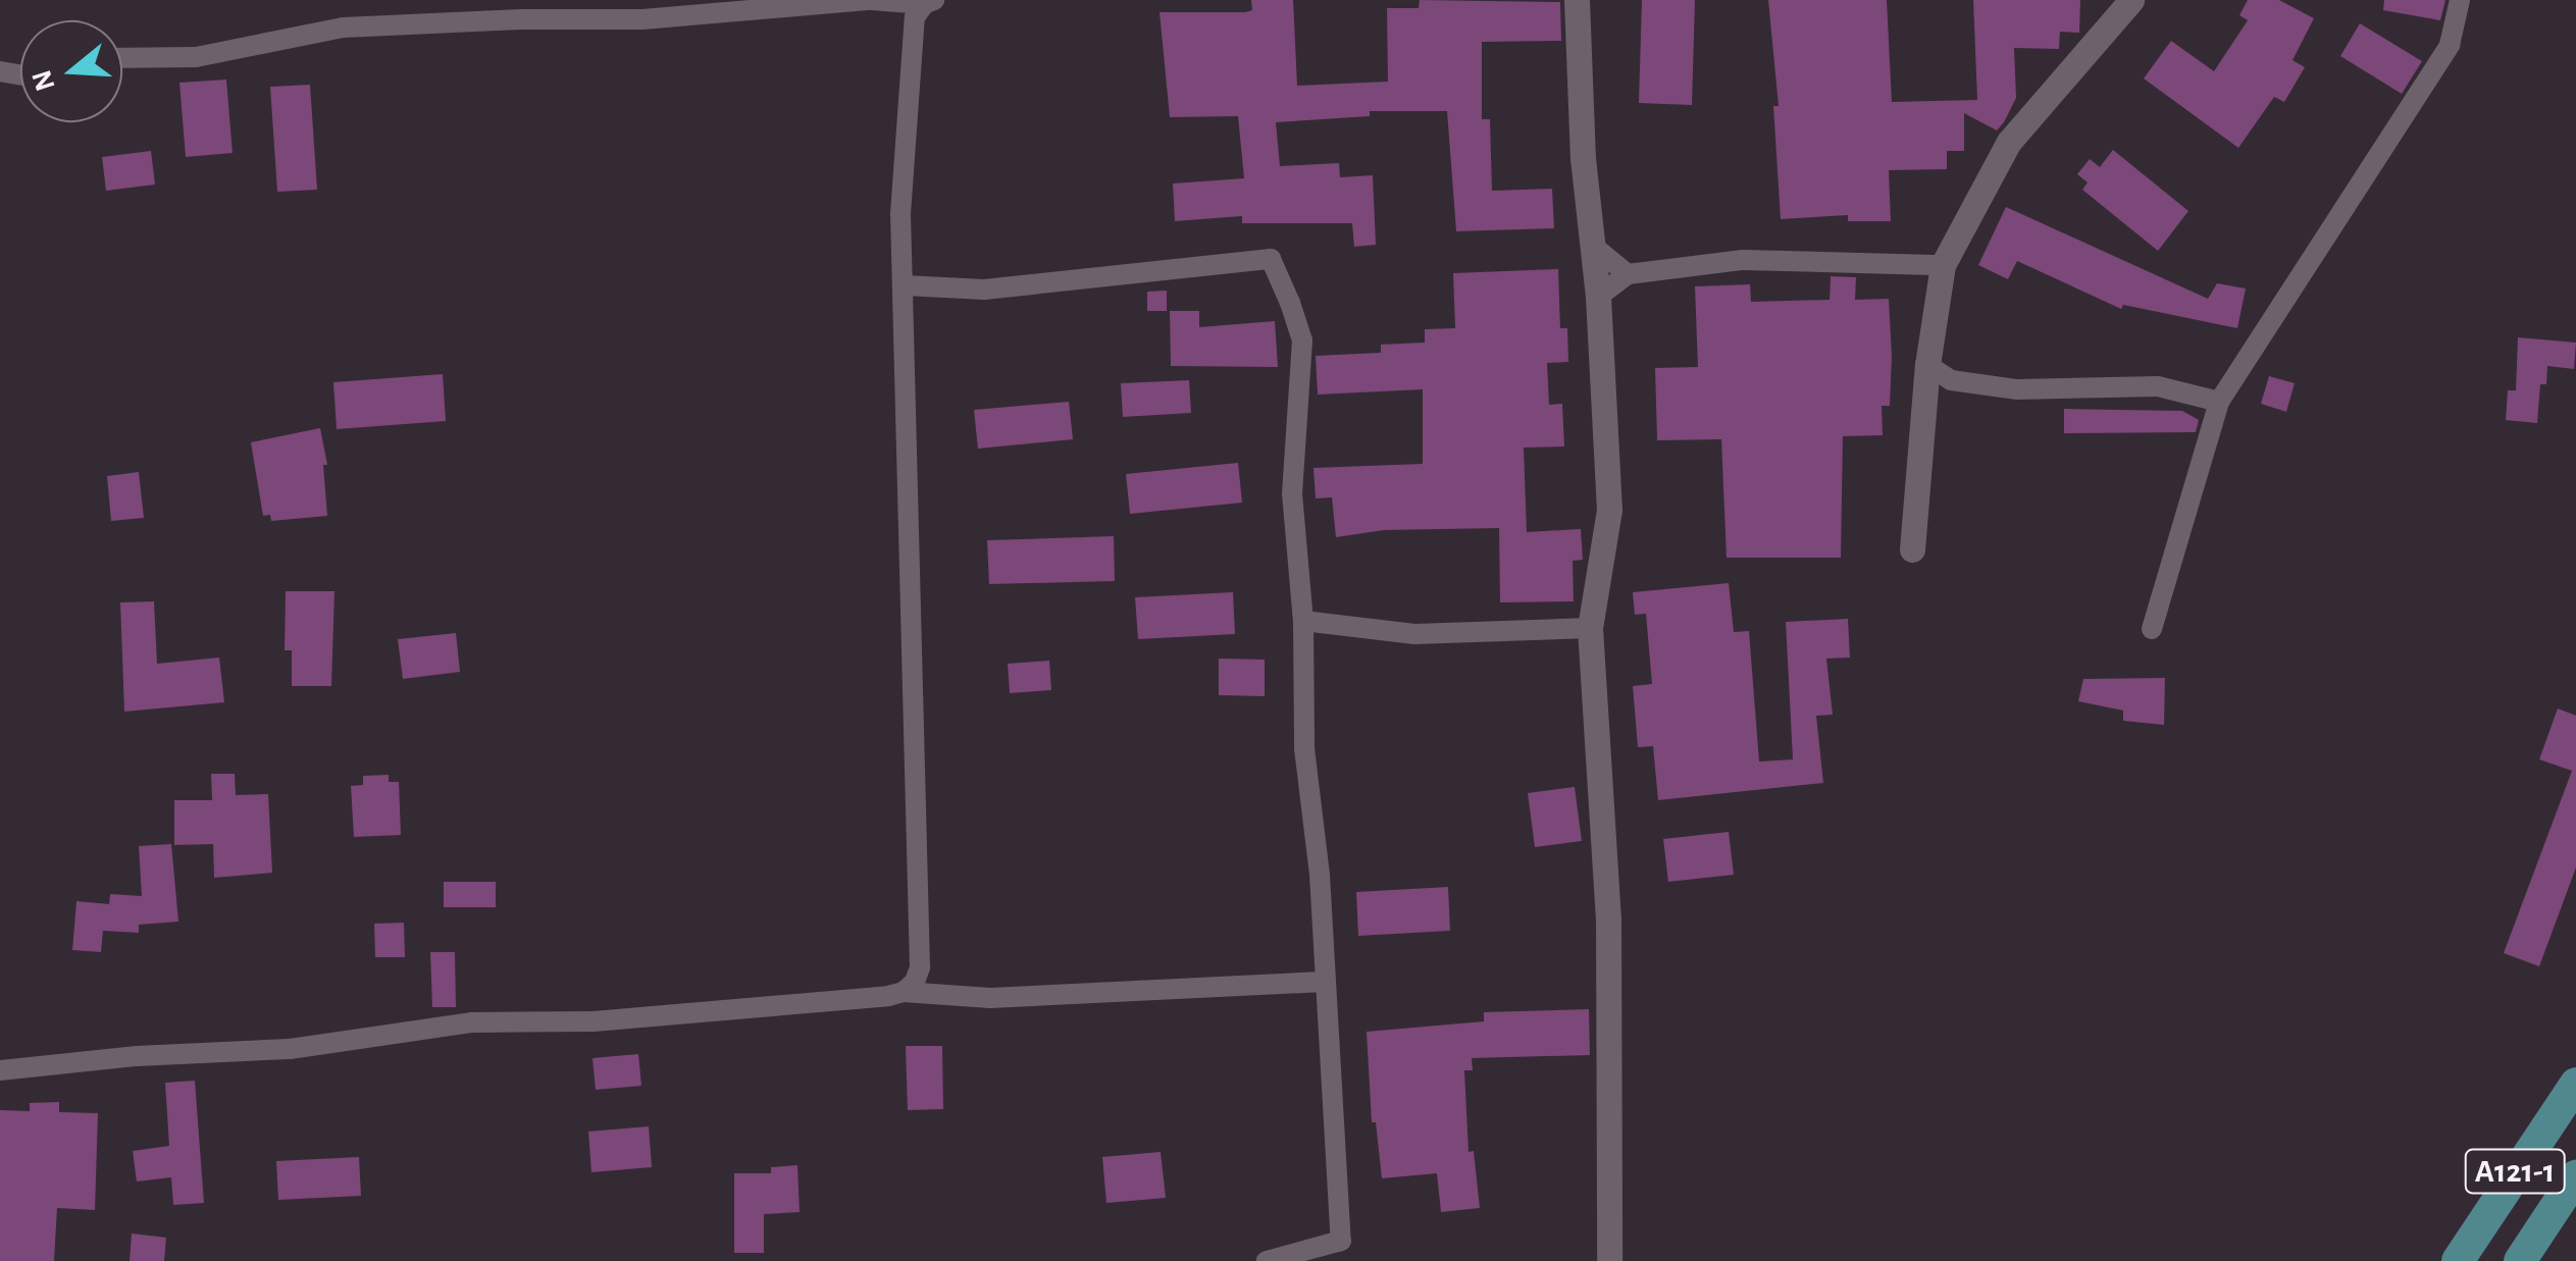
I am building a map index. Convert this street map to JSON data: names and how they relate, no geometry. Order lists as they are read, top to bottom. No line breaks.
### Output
{"streets":{"highway":["A121-1"]},"north":"left"}
